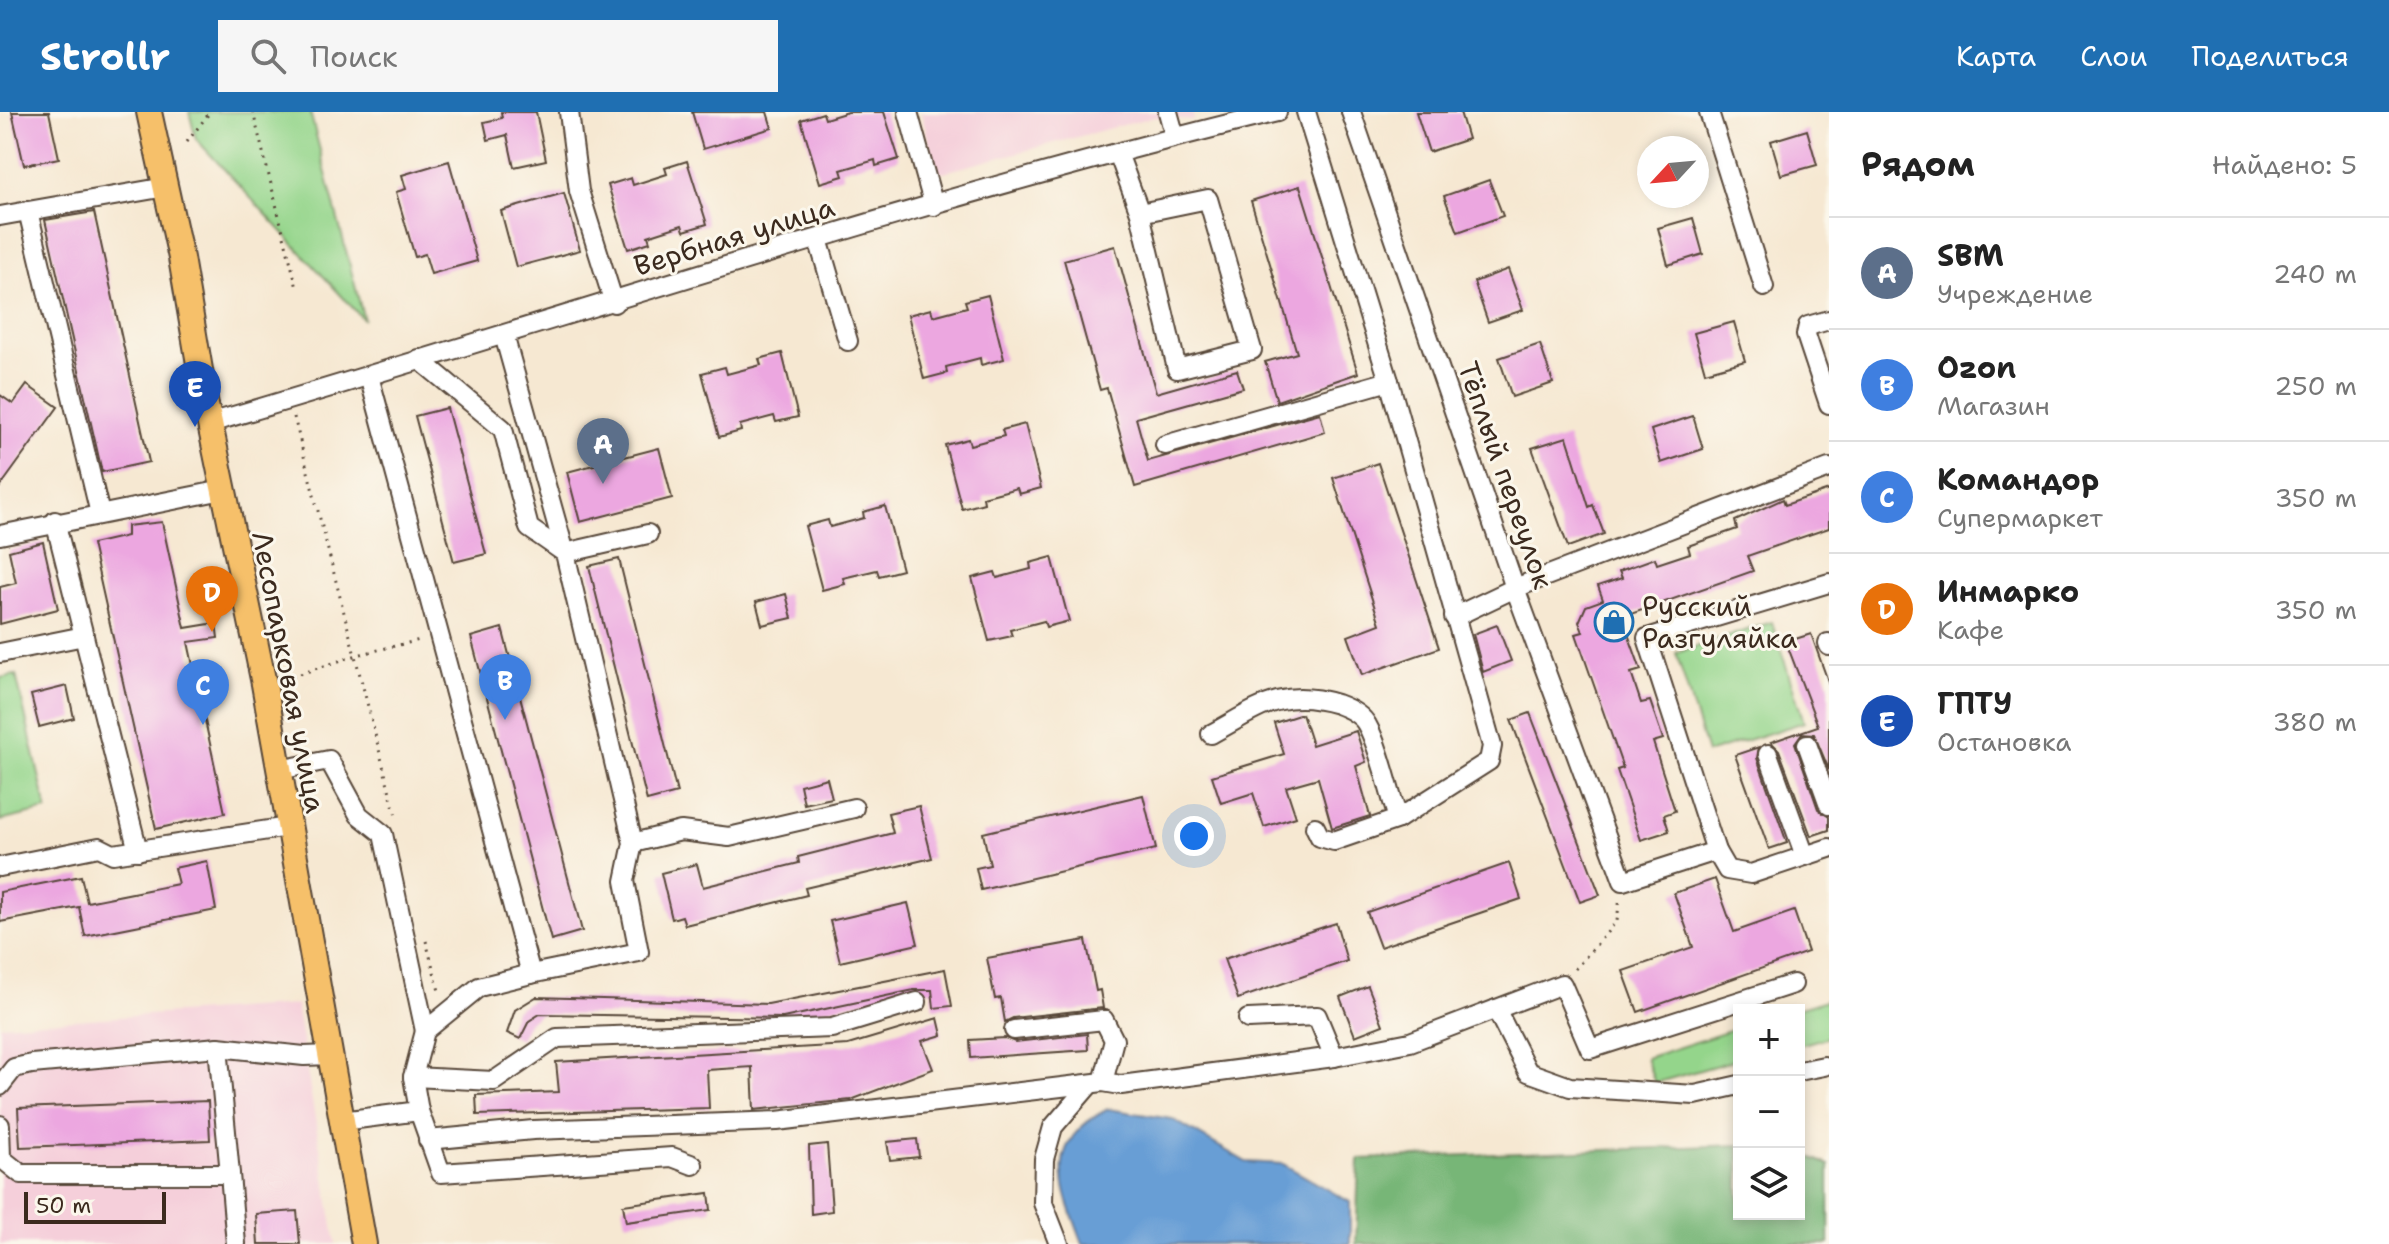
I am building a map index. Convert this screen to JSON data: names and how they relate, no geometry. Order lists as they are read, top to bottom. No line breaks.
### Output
{"streets":{"main road":["Лесопарковая улица"],"street":["Вербная улица","Тёплый переулок"]},"crossings":[["Вербная улица","Лесопарковая улица"]],"places":{"shop":["Русский Разгуляйка"]},"scale_bar":"50 m","north":"bottom left","page":{"header":"Strollr","search":"Поиск","nav":["Карта","Слои","Поделиться"],"heading":["Рядом","Найдено: 5"],"list":[{"mark":"A","name":"SBM","note":"Учреждение","value":"240 m"},{"mark":"B","name":"Ozon","note":"Магазин","value":"250 m"},{"mark":"C","name":"Командор","note":"Супермаркет","value":"350 m"},{"mark":"D","name":"Инмарко","note":"Кафе","value":"350 m"},{"mark":"E","name":"ГПТУ","note":"Остановка","value":"380 m"}],"pins":["E","A","D","B","C"],"map_buttons":["+","−"],"scale":"50 m"}}
